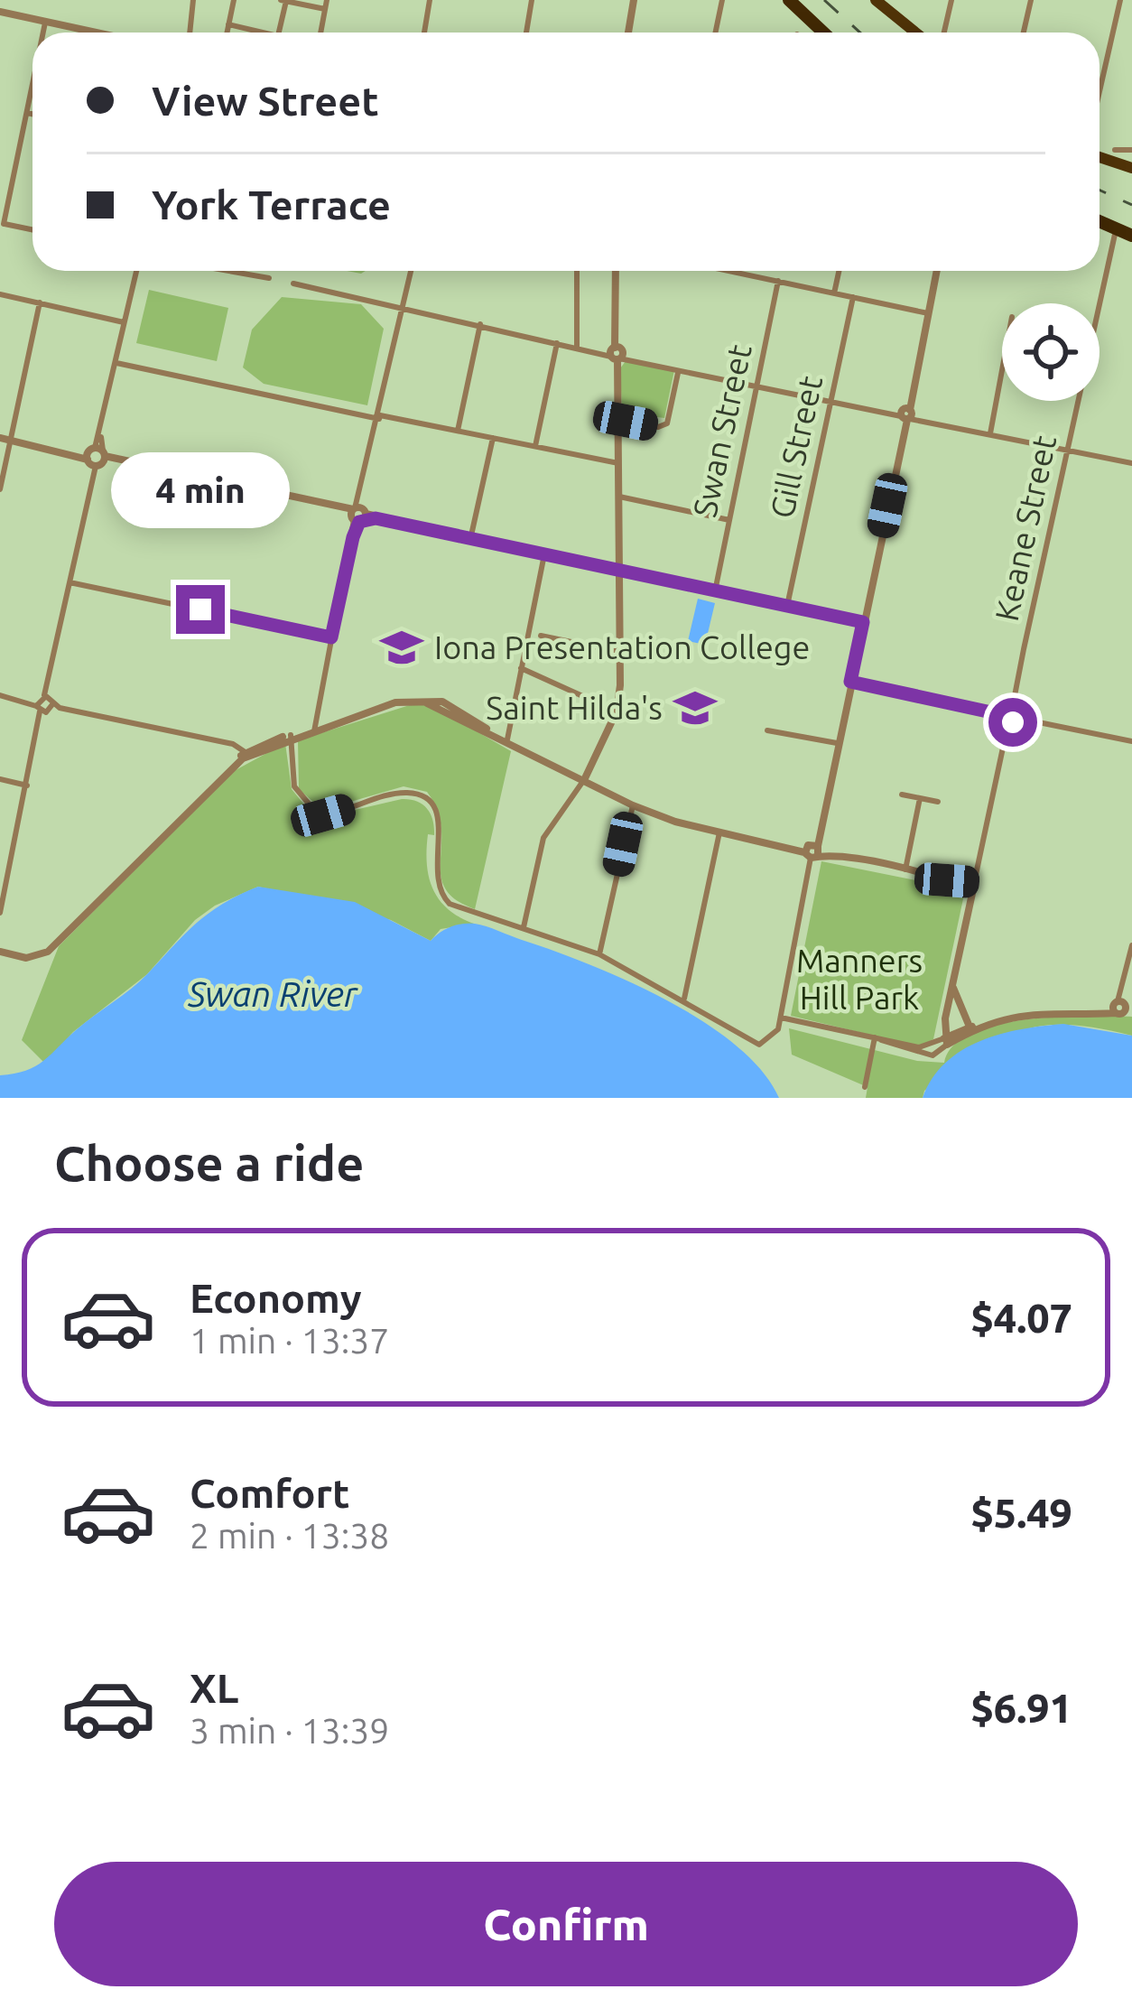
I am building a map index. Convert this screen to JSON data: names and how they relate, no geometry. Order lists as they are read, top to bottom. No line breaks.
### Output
{"streets":{"street":["Swan Street","Gill Street","Keane Street"]},"water":["Swan River"],"parks":["Manners Hill Park"],"places":{"school or university":["Iona Presentation College","Saint Hilda's"]},"page":{"banner":["View Street","York Terrace"],"bubble":"4 min","heading":"Choose a ride","list":[{"name":"Economy","note":"1 min · 13:37","value":"$4.07"},{"name":"Comfort","note":"2 min · 13:38","value":"$5.49"},{"name":"XL","note":"3 min · 13:39","value":"$6.91"}],"buttons":"Confirm"}}
